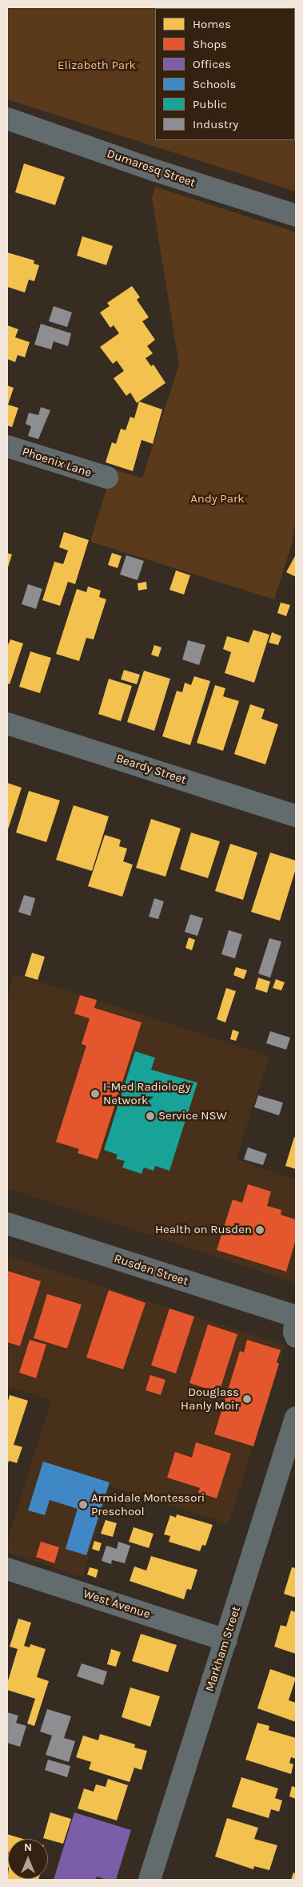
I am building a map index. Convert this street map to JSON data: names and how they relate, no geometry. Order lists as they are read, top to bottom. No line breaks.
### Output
{"streets":{"street":["Dumaresq Street","Phoenix Lane","Beardy Street","Rusden Street","West Avenue","Markham Street"]},"crossings":[["West Avenue","Markham Street"]],"parks":["Elizabeth Park","Andy Park"],"places":["I-Med Radiology Network","Service NSW","Health on Rusden","Douglass Hanly Moir","Armidale Montessori Preschool"],"legend":["Homes","Shops","Offices","Schools","Public","Industry"],"north":"top"}
